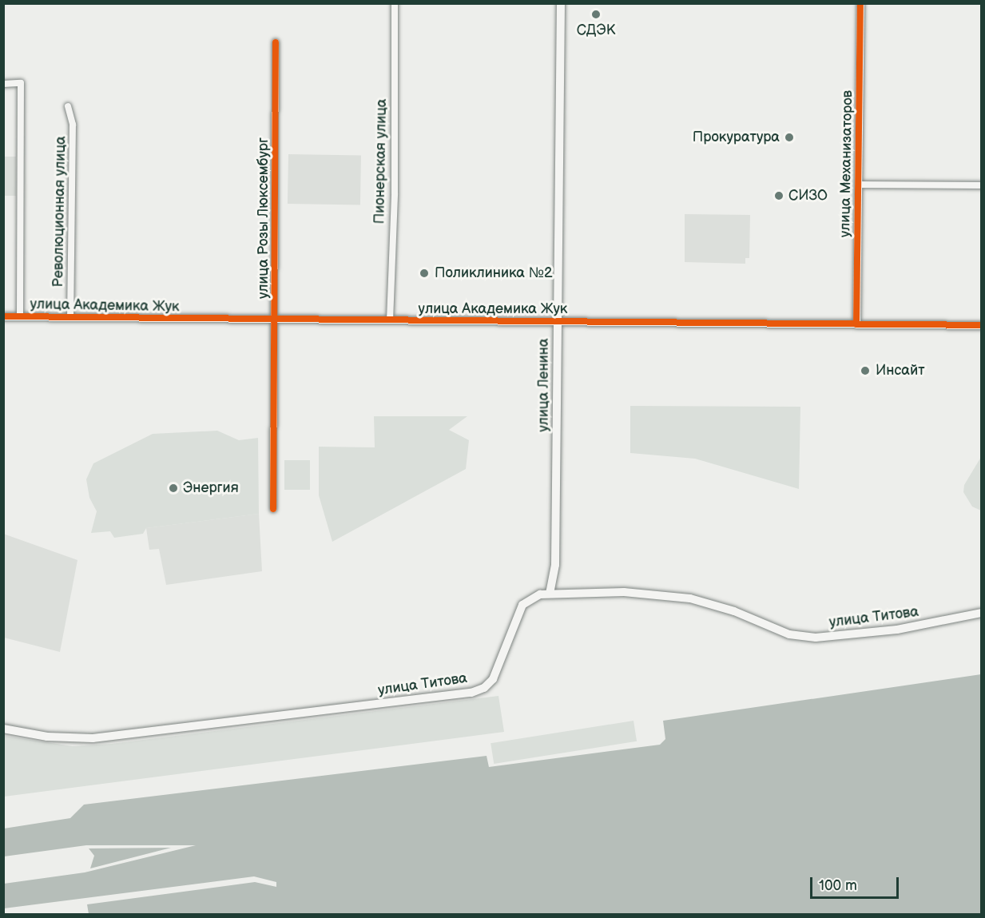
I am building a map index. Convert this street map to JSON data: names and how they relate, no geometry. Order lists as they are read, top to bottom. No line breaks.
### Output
{"streets":{"main road":["улица Ленина","улица Титова"],"street":["Пионерская улица","улица Механизаторов","Революционная улица","улица Розы Люксембург","улица Академика Жук"]},"crossings":[["Пионерская улица","улица Академика Жук"],["улица Механизаторов","улица Академика Жук"],["Революционная улица","улица Академика Жук"],["улица Розы Люксембург","улица Академика Жук"],["улица Академика Жук","улица Ленина"],["улица Ленина","улица Титова"]],"places":["СДЭК","Прокуратура","СИЗО","Поликлиника №2","Инсайт","Энергия"],"scale_bar":"100 m"}
